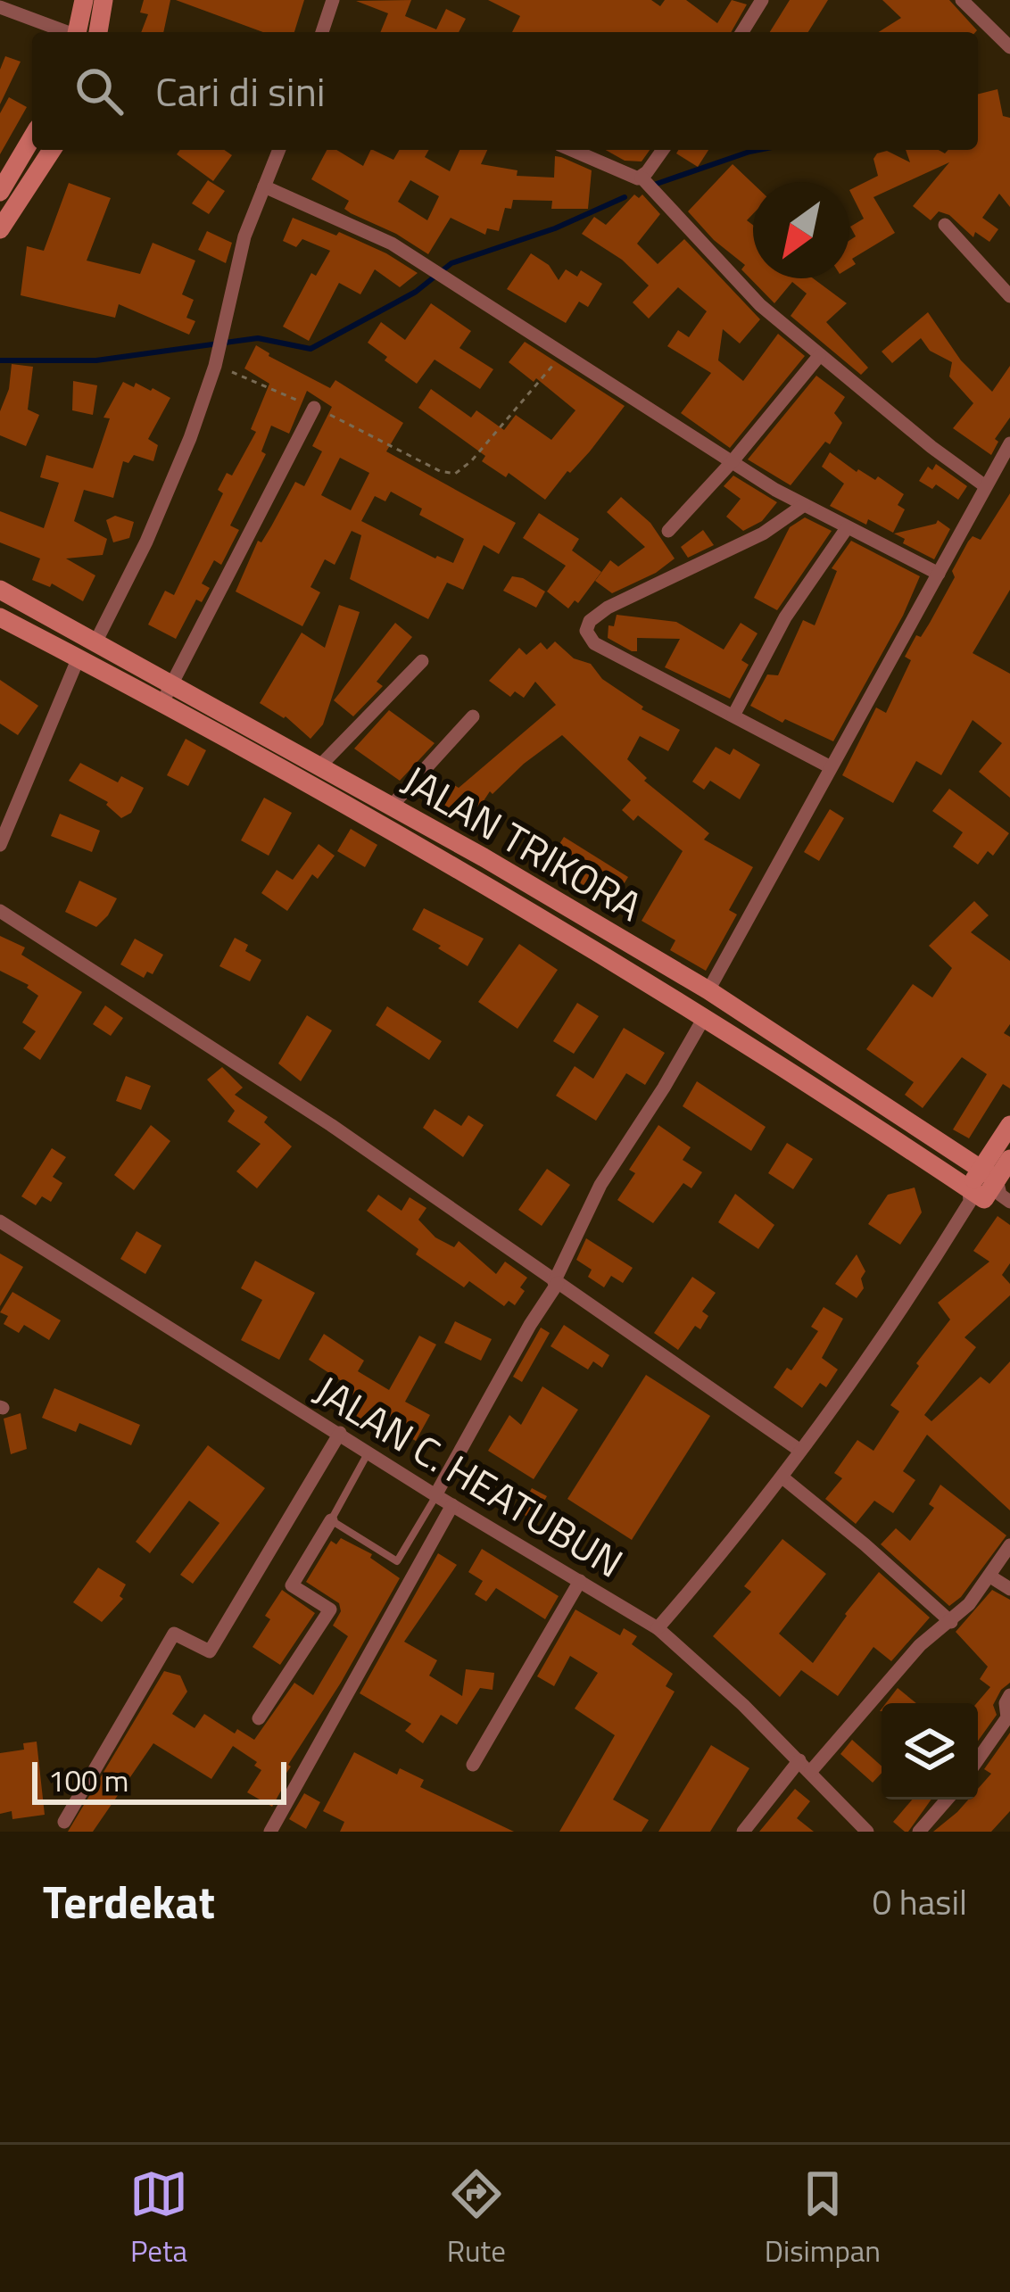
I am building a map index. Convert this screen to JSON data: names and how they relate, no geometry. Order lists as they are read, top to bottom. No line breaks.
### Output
{"streets":{"main road":["JALAN TRIKORA"],"street":["JALAN C. HEATUBUN"]},"scale_bar":"100 m","north":"bottom left","page":{"search":"Cari di sini","scale":"100 m","heading":["Terdekat","0 hasil"],"nav":["Peta","Rute","Disimpan"]}}
